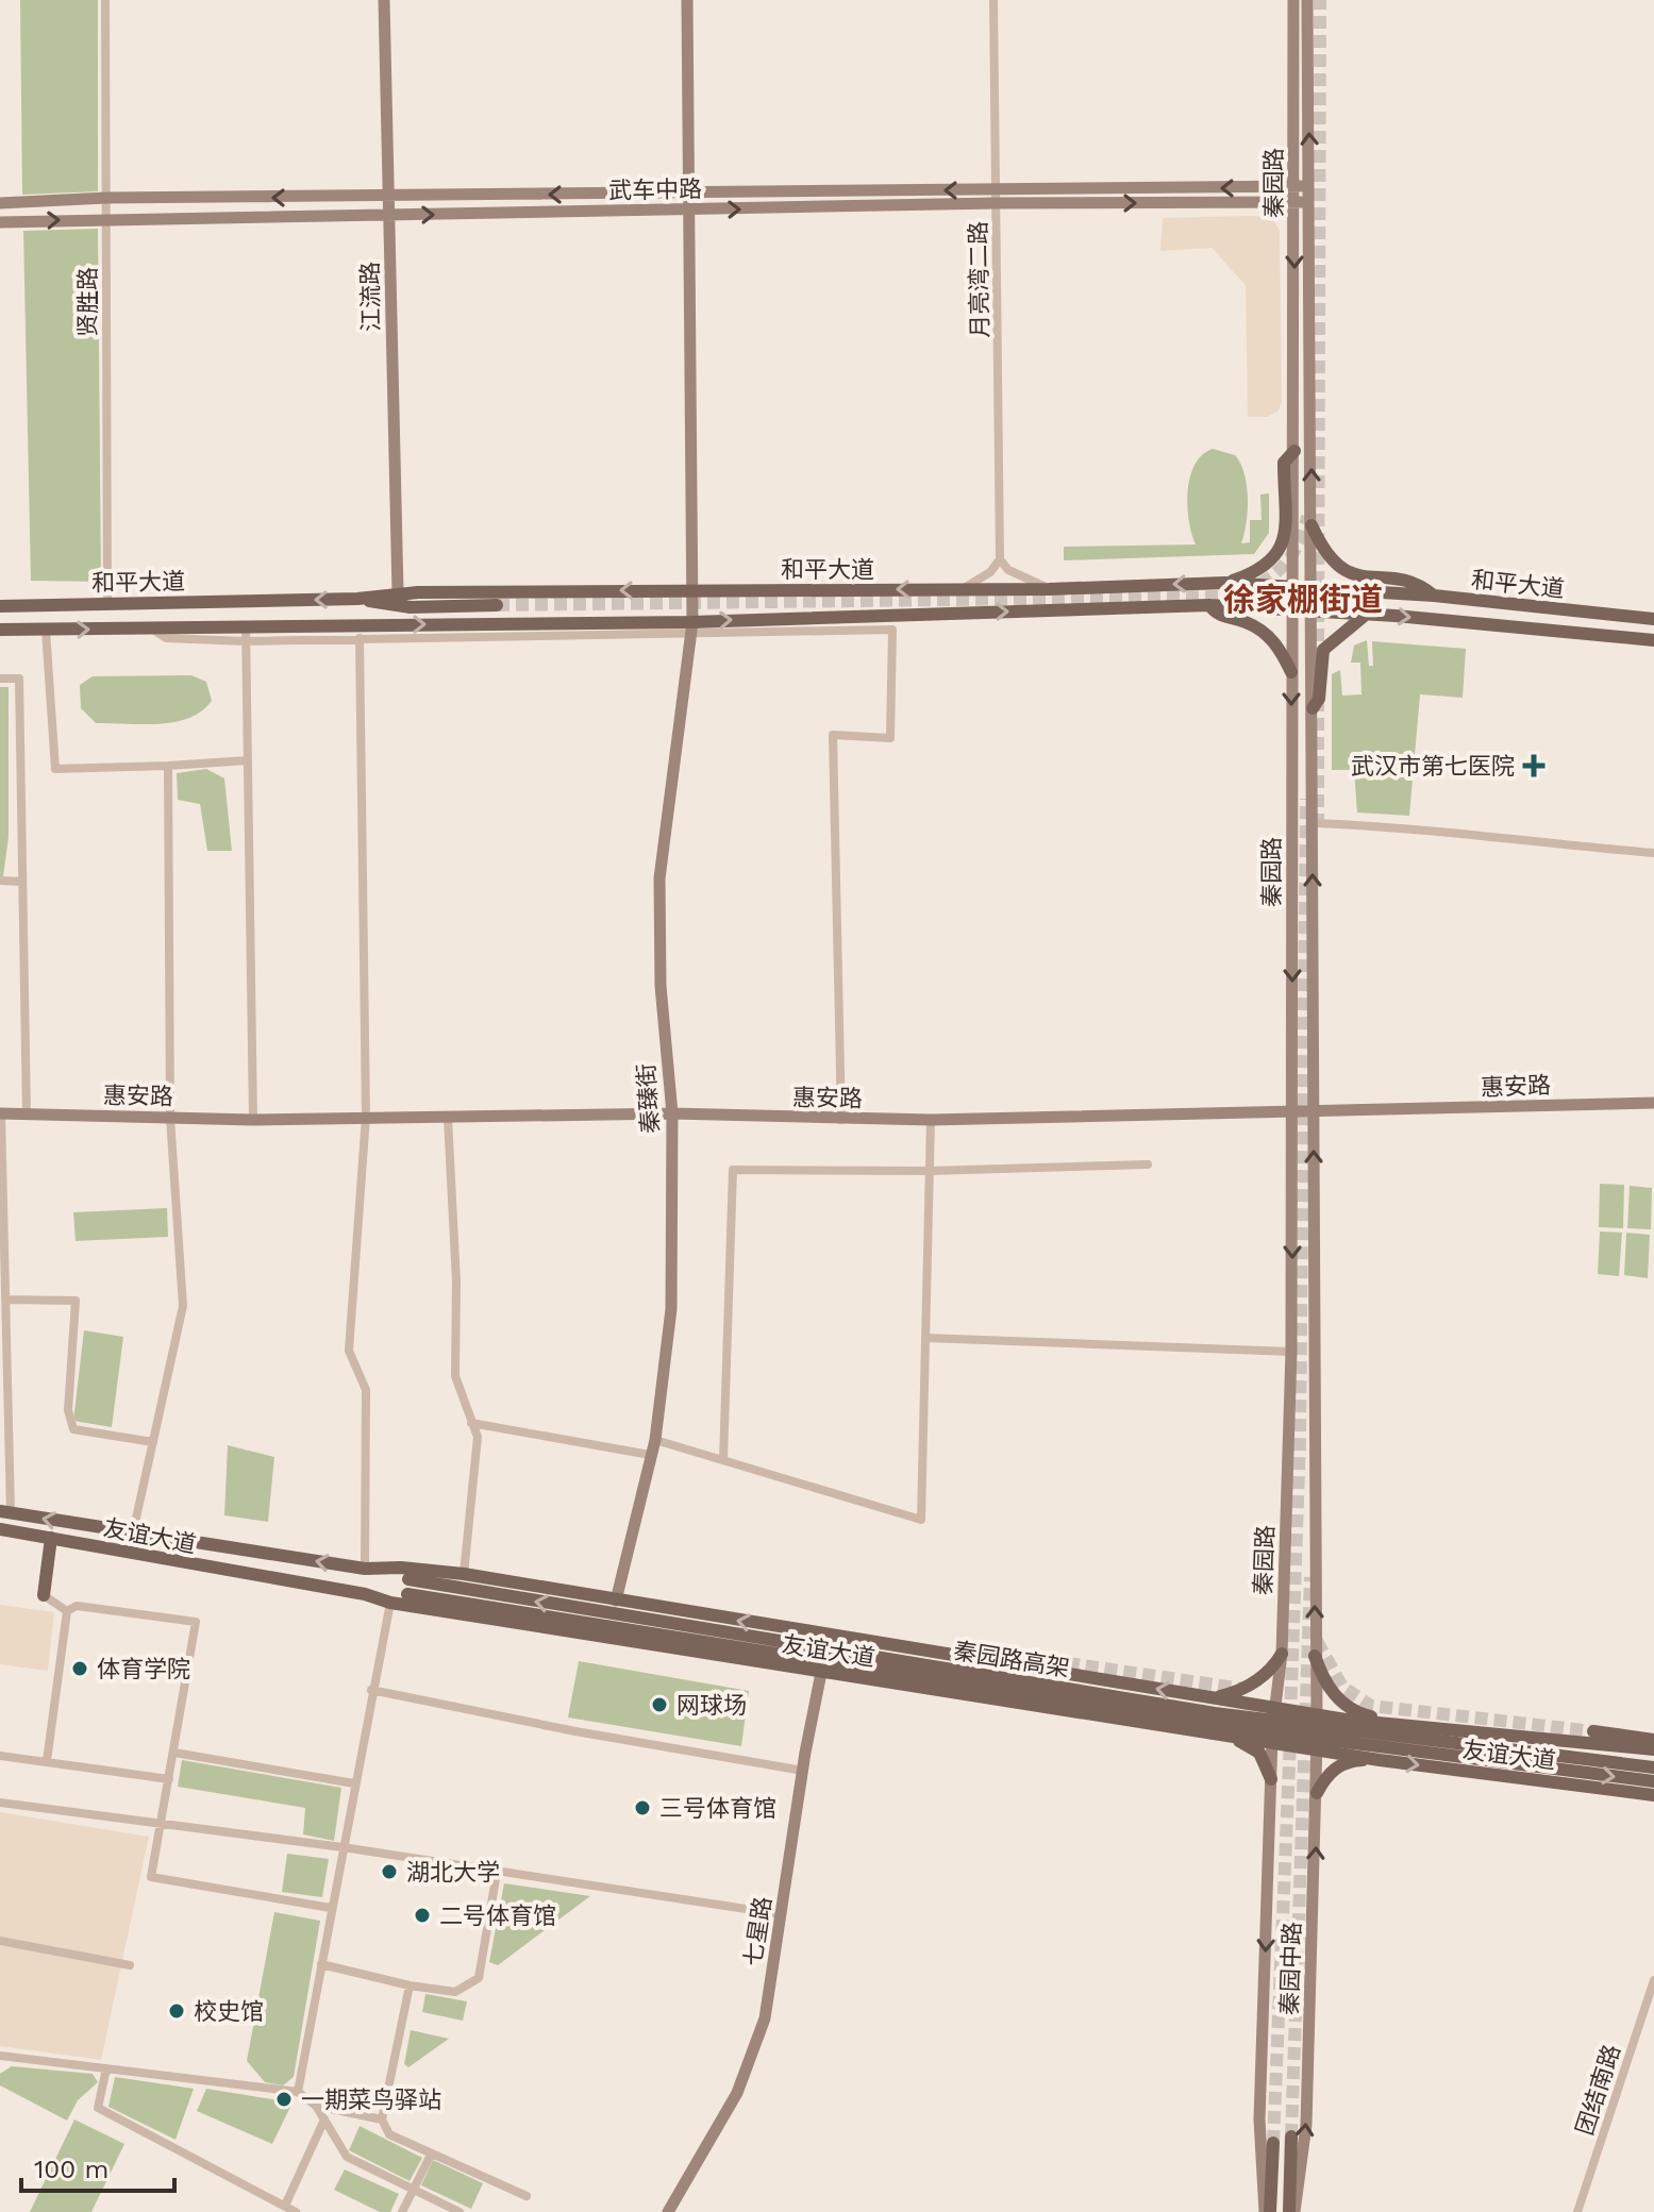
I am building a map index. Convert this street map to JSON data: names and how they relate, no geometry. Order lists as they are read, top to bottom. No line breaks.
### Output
{"streets":{"main road":["和平大道","友谊大道","秦园路高架"],"street":["秦园路","武车中路","月亮湾二路","江流路","贤胜路","惠安路","秦臻街","七星路","秦园中路","团结南路"]},"crossings":[["秦园路","武车中路"],["秦园路","和平大道"],["秦园路","惠安路"],["秦园路","友谊大道"],["秦园路","秦园中路"],["武车中路","月亮湾二路"],["武车中路","江流路"],["武车中路","贤胜路"],["武车中路","秦臻街"],["江流路","和平大道"],["贤胜路","和平大道"],["和平大道","秦臻街"],["惠安路","秦臻街"],["秦臻街","友谊大道"],["友谊大道","秦园路高架"],["友谊大道","七星路"],["友谊大道","秦园中路"]],"districts":["徐家棚街道"],"places":{"health":["武汉市第七医院"],"other":["体育学院","网球场","三号体育馆","湖北大学","二号体育馆","校史馆","一期菜鸟驿站"]},"scale_bar":"100 m"}
